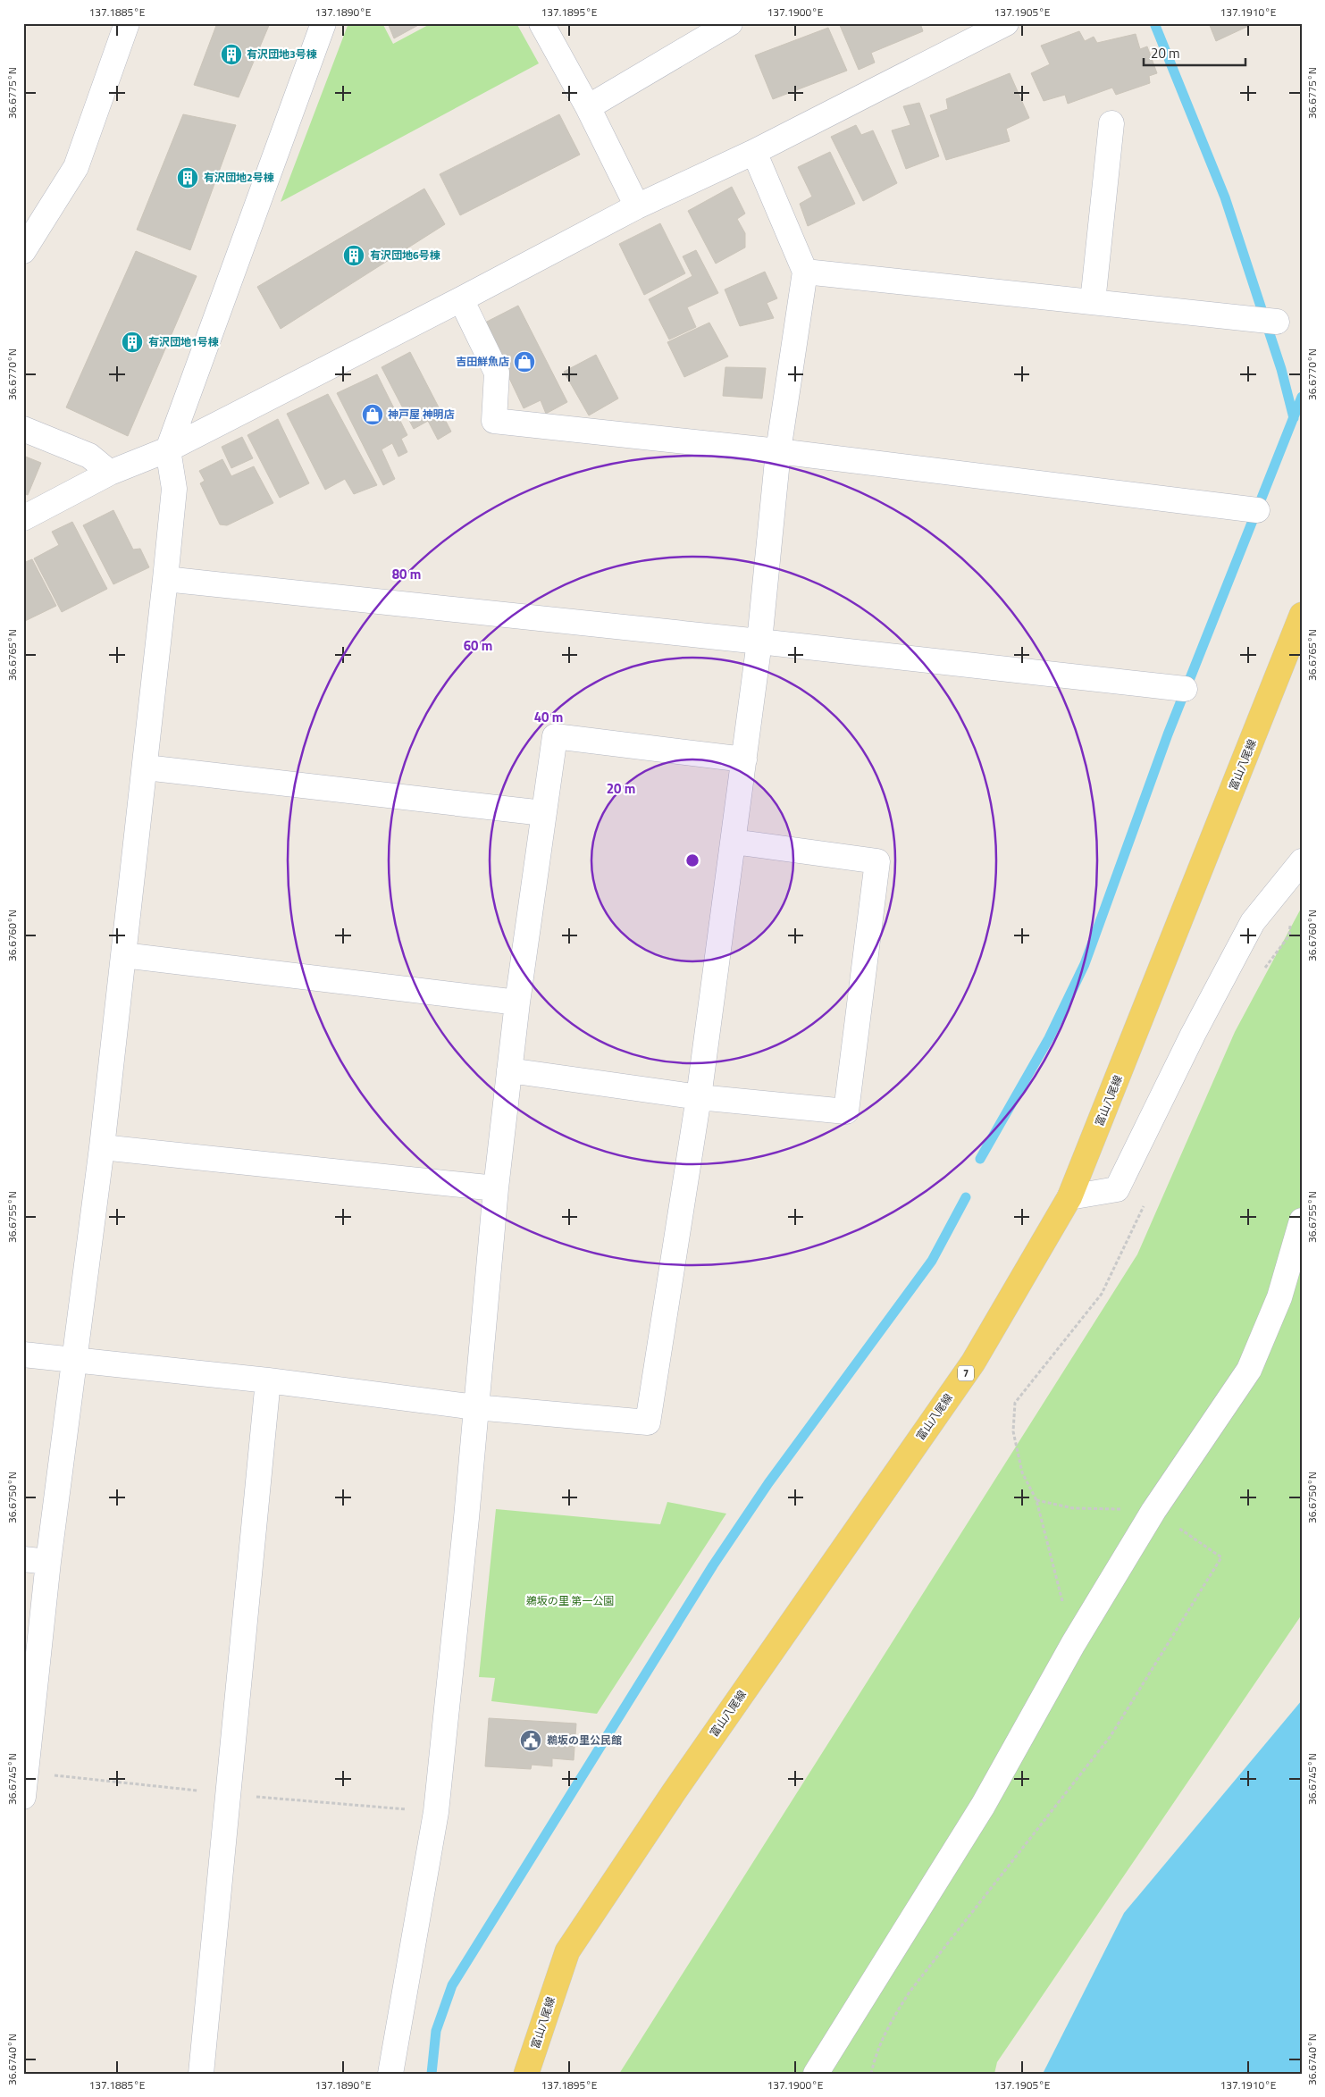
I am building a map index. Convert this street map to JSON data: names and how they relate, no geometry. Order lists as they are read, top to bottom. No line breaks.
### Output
{"streets":{"main road":["富山八尾線","7"]},"parks":["鵜坂の里 第一公園"],"places":{"building":["有沢団地3号棟","有沢団地2号棟","有沢団地6号棟","有沢団地1号棟"],"shop":["吉田鮮魚店","神戸屋 神明店"],"public building":["鵜坂の里公民館"]},"scale_bar":"20 m","coordinates":["137.1885°E","137.1890°E","137.1895°E","137.1900°E","137.1905°E","137.1910°E","36.6775°N","36.6770°N","36.6765°N","36.6760°N","36.6755°N","36.6750°N","36.6745°N","36.6740°N"],"rings":["80 m","60 m","40 m","20 m"]}
